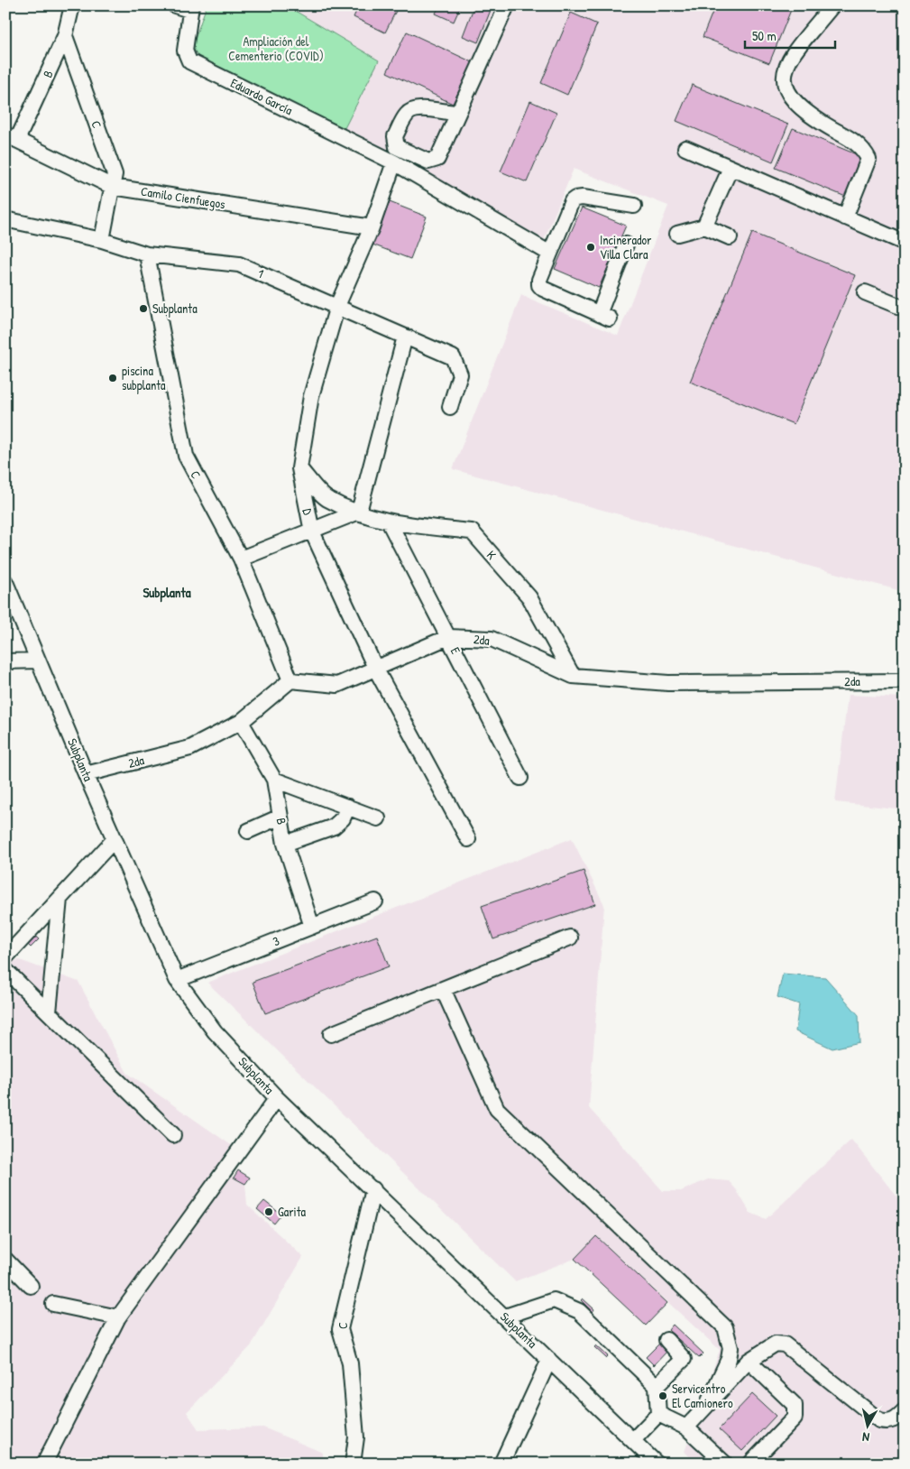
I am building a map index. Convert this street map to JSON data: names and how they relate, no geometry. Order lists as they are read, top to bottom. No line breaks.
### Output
{"streets":{"street":["B","Eduardo García","C","Camilo Cienfuegos","1","D","K","2da","E","Subplanta","3"]},"crossings":[["B","C"],["B","Camilo Cienfuegos"],["B","2da"],["B","3"],["Eduardo García","D"],["C","Camilo Cienfuegos"],["C","1"],["C","2da"],["C","Subplanta"],["Camilo Cienfuegos","D"],["1","D"],["D","K"],["D","2da"],["K","2da"],["K","E"],["2da","E"],["2da","Subplanta"],["Subplanta","3"]],"districts":["Subplanta"],"parks":["Ampliación del Cementerio (COVID)"],"places":["Incinerador Villa Clara","Subplanta","piscina subplanta","Garita","Servicentro El Camionero"],"scale_bar":"50 m","north":"bottom"}
